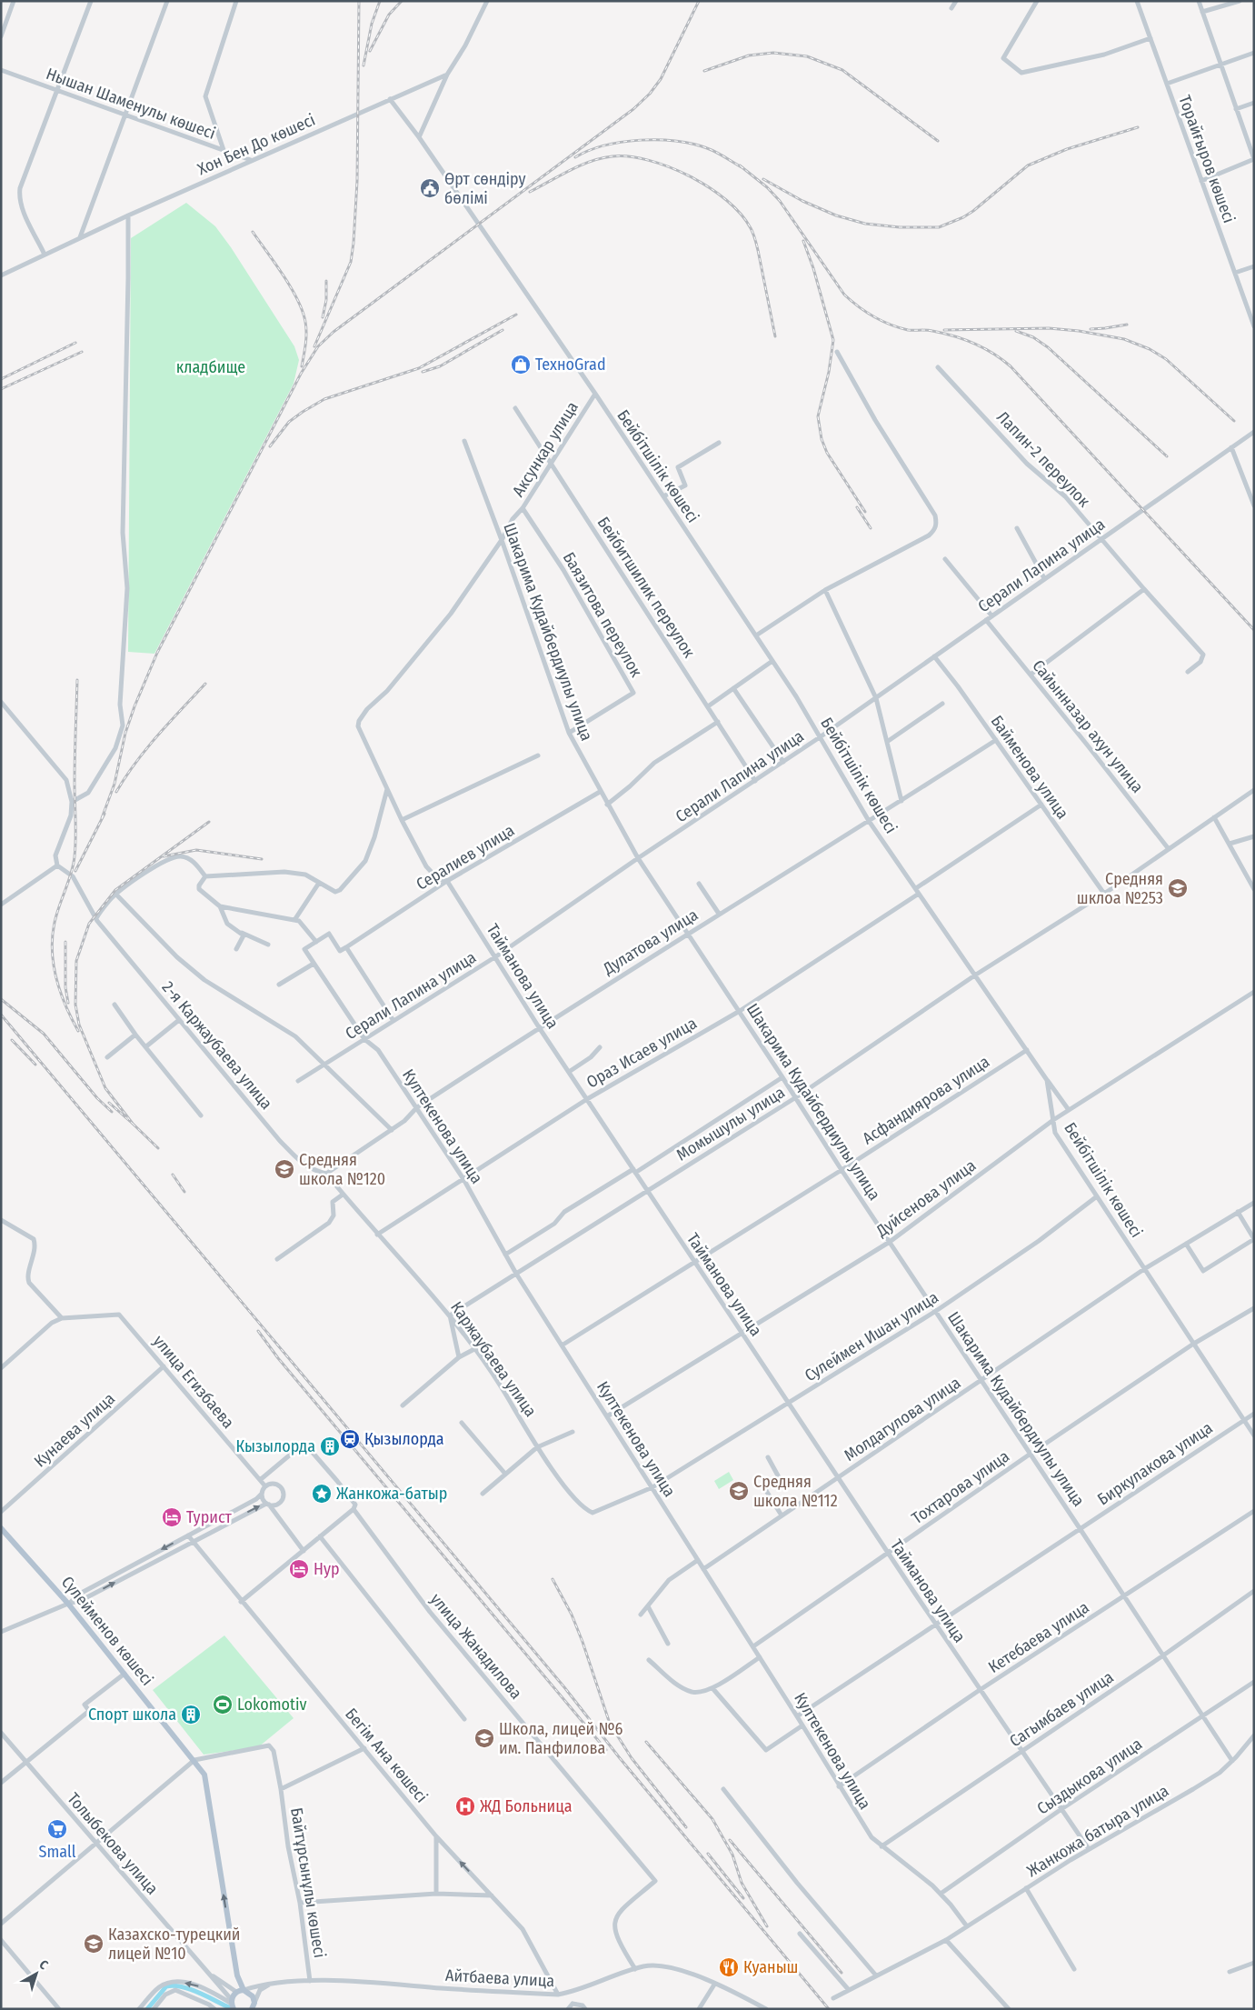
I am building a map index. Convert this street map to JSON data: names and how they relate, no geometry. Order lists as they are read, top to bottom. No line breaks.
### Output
{"streets":{"main road":["Сүлейменов көшесі"],"street":["Нышан Шаменулы көшесі","Хон Бен До көшесі","Торайғыров көшесі","Аксункар улица","Лапин-2 переулок","Бейбітшілік көшесі","Серали Лапина улица","Бейбитшилик переулок","Баязитова переулок","Шакарима Кудайбердиулы улица","Сайынназар ахун улица","Байменова улица","Сералиев улица","Дулатова улица","Тайманова улица","2-я Каржаубаева улица","Ораз Исаев улица","Асфандиярова улица","Момышулы улица","Култекенова улица","Дуйсенова улица","Сулеймен Ишан улица","Каржаубаева улица","улица Егизбаева","Молдагулова улица","Кунаева улица","Биркулакова улица","Тохтарова улица","Кетебаева улица","улица Жанадилова","Сагымбаев улица","Бегім Ана көшесі","Сыздыкова улица","Жанкожа батыра улица","Толыбекова улица","Байтұрсынұлы көшесі","Айтбаева улица"]},"crossings":[["Нышан Шаменулы көшесі","Хон Бен До көшесі"],["Хон Бен До көшесі","Бейбітшілік көшесі"],["Аксункар улица","Бейбітшілік көшесі"],["Аксункар улица","Бейбитшилик переулок"],["Аксункар улица","Баязитова переулок"],["Аксункар улица","Шакарима Кудайбердиулы улица"],["Аксункар улица","Тайманова улица"],["Лапин-2 переулок","Серали Лапина улица"],["Бейбітшілік көшесі","Серали Лапина улица"],["Бейбітшілік көшесі","Дулатова улица"],["Бейбітшілік көшесі","Ораз Исаев улица"],["Бейбітшілік көшесі","Асфандиярова улица"],["Бейбітшілік көшесі","Момышулы улица"],["Бейбітшілік көшесі","Дуйсенова улица"],["Бейбітшілік көшесі","Сулеймен Ишан улица"],["Бейбітшілік көшесі","Молдагулова улица"],["Бейбітшілік көшесі","Биркулакова улица"],["Бейбітшілік көшесі","Тохтарова улица"],["Серали Лапина улица","Бейбитшилик переулок"],["Серали Лапина улица","Шакарима Кудайбердиулы улица"],["Серали Лапина улица","Сайынназар ахун улица"],["Серали Лапина улица","Байменова улица"],["Серали Лапина улица","Тайманова улица"],["Серали Лапина улица","Култекенова улица"],["Баязитова переулок","Шакарима Кудайбердиулы улица"],["Шакарима Кудайбердиулы улица","Сералиев улица"],["Шакарима Кудайбердиулы улица","Дулатова улица"],["Шакарима Кудайбердиулы улица","Ораз Исаев улица"],["Шакарима Кудайбердиулы улица","Асфандиярова улица"],["Шакарима Кудайбердиулы улица","Момышулы улица"],["Шакарима Кудайбердиулы улица","Дуйсенова улица"],["Шакарима Кудайбердиулы улица","Сулеймен Ишан улица"],["Шакарима Кудайбердиулы улица","Молдагулова улица"],["Шакарима Кудайбердиулы улица","Биркулакова улица"],["Шакарима Кудайбердиулы улица","Тохтарова улица"],["Шакарима Кудайбердиулы улица","Кетебаева улица"],["Шакарима Кудайбердиулы улица","Сагымбаев улица"],["Шакарима Кудайбердиулы улица","Сыздыкова улица"],["Шакарима Кудайбердиулы улица","Жанкожа батыра улица"],["Сайынназар ахун улица","Момышулы улица"],["Байменова улица","Дулатова улица"],["Байменова улица","Момышулы улица"],["Сералиев улица","Тайманова улица"],["Дулатова улица","Тайманова улица"],["Дулатова улица","2-я Каржаубаева улица"],["Дулатова улица","Култекенова улица"],["Дулатова улица","Каржаубаева улица"],["Тайманова улица","Ораз Исаев улица"],["Тайманова улица","Асфандиярова улица"],["Тайманова улица","Момышулы улица"],["Тайманова улица","Дуйсенова улица"],["Тайманова улица","Сулеймен Ишан улица"],["Тайманова улица","Молдагулова улица"],["Тайманова улица","Биркулакова улица"],["Тайманова улица","Тохтарова улица"],["Тайманова улица","Кетебаева улица"],["Тайманова улица","Сагымбаев улица"],["Тайманова улица","Сыздыкова улица"],["Тайманова улица","Жанкожа батыра улица"],["2-я Каржаубаева улица","Каржаубаева улица"],["Ораз Исаев улица","Култекенова улица"],["Ораз Исаев улица","Каржаубаева улица"],["Асфандиярова улица","Култекенова улица"],["Момышулы улица","Култекенова улица"],["Момышулы улица","Каржаубаева улица"],["Култекенова улица","Дуйсенова улица"],["Култекенова улица","Сулеймен Ишан улица"],["Култекенова улица","Каржаубаева улица"],["Култекенова улица","Молдагулова улица"],["Култекенова улица","Биркулакова улица"],["Култекенова улица","Тохтарова улица"],["Култекенова улица","Кетебаева улица"],["Култекенова улица","Сагымбаев улица"],["Култекенова улица","Сыздыкова улица"],["Култекенова улица","Жанкожа батыра улица"],["Сулеймен Ишан улица","Каржаубаева улица"],["улица Егизбаева","Кунаева улица"],["улица Егизбаева","улица Жанадилова"],["Сүлейменов көшесі","Байтұрсынұлы көшесі"],["Сүлейменов көшесі","Айтбаева улица"],["улица Жанадилова","Айтбаева улица"],["Бегім Ана көшесі","Айтбаева улица"],["Байтұрсынұлы көшесі","Айтбаева улица"]],"one_way":["Сүлейменов көшесі"],"parks":["кладбище"],"places":{"public building":["Өрт сөндіру бөлімі"],"shop":["ТехноGrad"],"school or university":["Средняя шклоа №253","Средняя школа №120","Средняя школа №112","Школа, лицей №6 им. Панфилова","Казахско-турецкий лицей №10"],"station":["Қызылорда"],"building":["Кызылорда","Спорт школа"],"place":["Жанкожа-батыр"],"hotel":["Турист","Нур"],"sports":["Lokomotiv"],"hospital":["ЖД Больница"],"supermarket":["Small"],"restaurant":["Куаныш"]},"north":"top right"}
